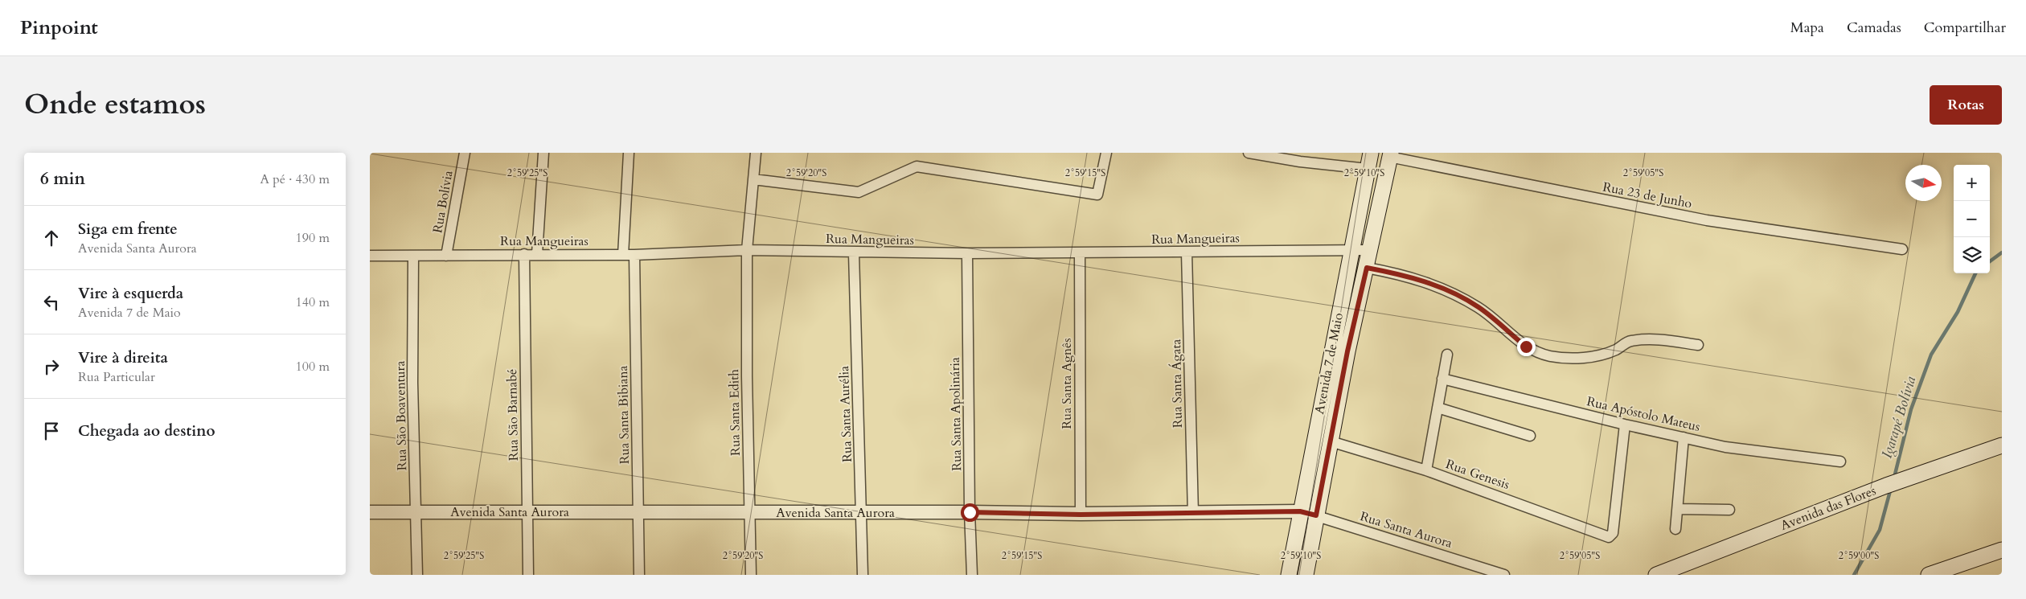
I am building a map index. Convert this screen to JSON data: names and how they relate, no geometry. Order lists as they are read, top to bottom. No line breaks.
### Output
{"streets":{"main road":["Avenida 7 de Maio","Avenida das Flores"],"street":["Rua 23 de Junho","Rua Bolívia","Rua Mangueiras","Rua Santa Agnês","Rua Santa Ágata","Rua Santa Edith","Rua Santa Aurélia","Rua Santa Apolinária","Rua Apóstolo Mateus","Rua São Barnabé","Rua Santa Bibiana","Rua São Boaventura","Rua Genesis","Avenida Santa Aurora","Rua Santa Aurora"]},"crossings":[["Rua 23 de Junho","Avenida 7 de Maio"],["Rua Bolívia","Rua Mangueiras"],["Rua Mangueiras","Avenida 7 de Maio"],["Rua Mangueiras","Rua Santa Agnês"],["Rua Mangueiras","Rua Santa Ágata"],["Rua Mangueiras","Rua Santa Edith"],["Rua Mangueiras","Rua Santa Aurélia"],["Rua Mangueiras","Rua Santa Apolinária"],["Rua Mangueiras","Rua São Barnabé"],["Rua Mangueiras","Rua Santa Bibiana"],["Rua Mangueiras","Rua São Boaventura"],["Avenida 7 de Maio","Rua Genesis"],["Avenida 7 de Maio","Avenida Santa Aurora"],["Avenida 7 de Maio","Rua Santa Aurora"],["Rua Santa Agnês","Avenida Santa Aurora"],["Rua Santa Ágata","Avenida Santa Aurora"],["Rua Santa Edith","Avenida Santa Aurora"],["Rua Santa Aurélia","Avenida Santa Aurora"],["Rua Santa Apolinária","Avenida Santa Aurora"],["Rua Apóstolo Mateus","Rua Genesis"],["Rua São Barnabé","Avenida Santa Aurora"],["Rua Santa Bibiana","Avenida Santa Aurora"],["Rua São Boaventura","Avenida Santa Aurora"],["Avenida Santa Aurora","Rua Santa Aurora"]],"water":["Igarapé Bolívia"],"north":"right","page":{"header":"Pinpoint","nav":["Mapa","Camadas","Compartilhar"],"title":"Onde estamos","buttons":"Rotas","heading":["6 min","A pé · 430 m"],"map_buttons":["+","−"],"list":[["Siga em frente","Avenida Santa Aurora","190 m"],["Vire à esquerda","Avenida 7 de Maio","140 m"],["Vire à direita","Rua Particular","100 m"],"Chegada ao destino"]},"coordinates":["2°59'25\"S","2°59'20\"S","2°59'15\"S","2°59'10\"S","2°59'05\"S","2°59'00\"S"]}
